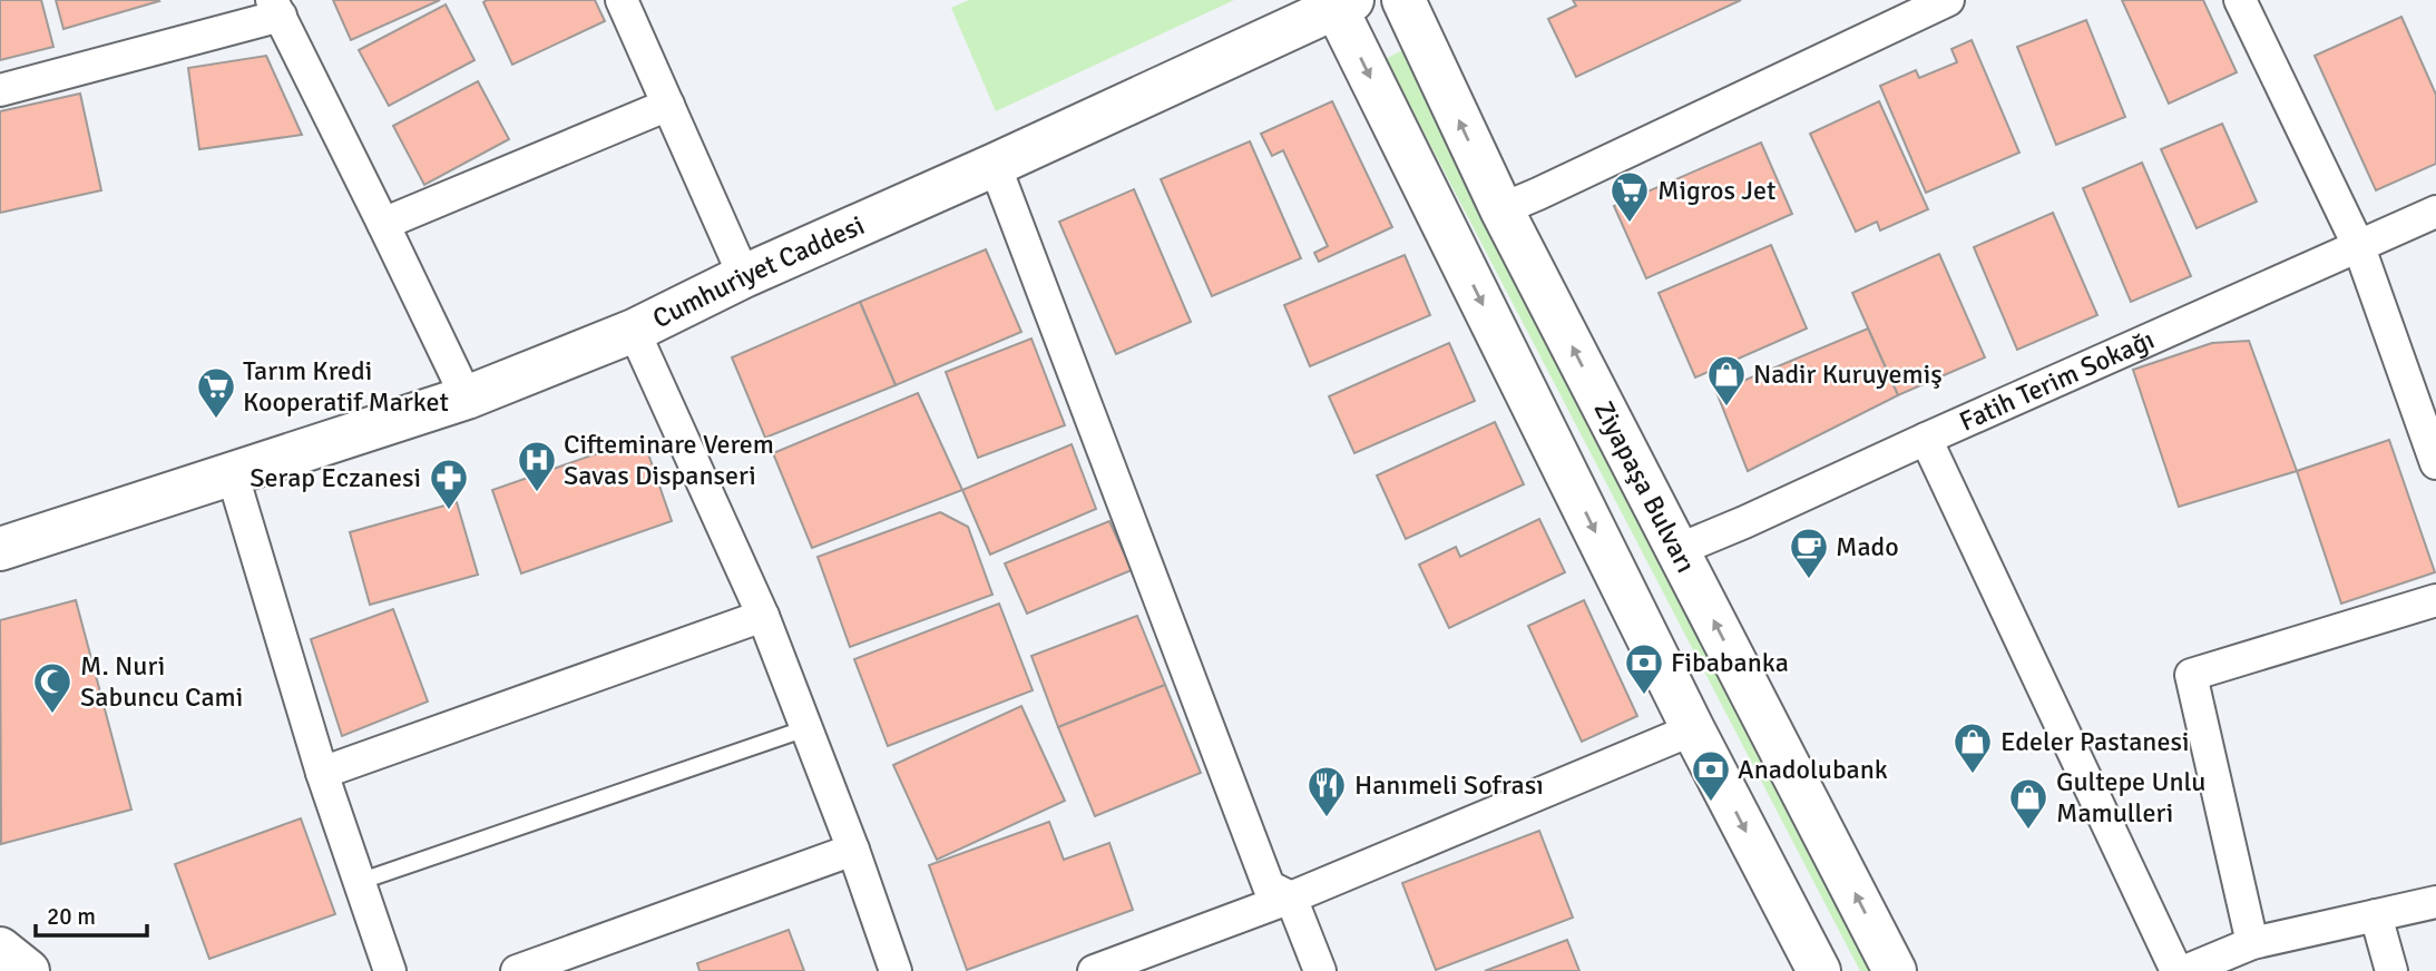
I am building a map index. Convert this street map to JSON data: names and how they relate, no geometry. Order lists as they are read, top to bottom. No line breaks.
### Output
{"streets":{"main road":["Cumhuriyet Caddesi","Ziyapaşa Bulvarı"],"street":["Fatih Terim Sokağı"]},"crossings":[["Fatih Terim Sokağı","Ziyapaşa Bulvarı"]],"places":{"supermarket":["Migros Jet","Tarım Kredi Kooperatif Market"],"shop":["Nadir Kuruyemiş","Edeler Pastanesi","Gultepe Unlu Mamulleri"],"hospital":["Cifteminare Verem Savas Dispanseri"],"pharmacy":["Serap Eczanesi"],"cafe":["Mado"],"bank":["Fibabanka","Anadolubank"],"mosque":["M. Nuri Sabuncu Cami"],"restaurant":["Hanımeli Sofrası"]},"scale_bar":"20 m"}
